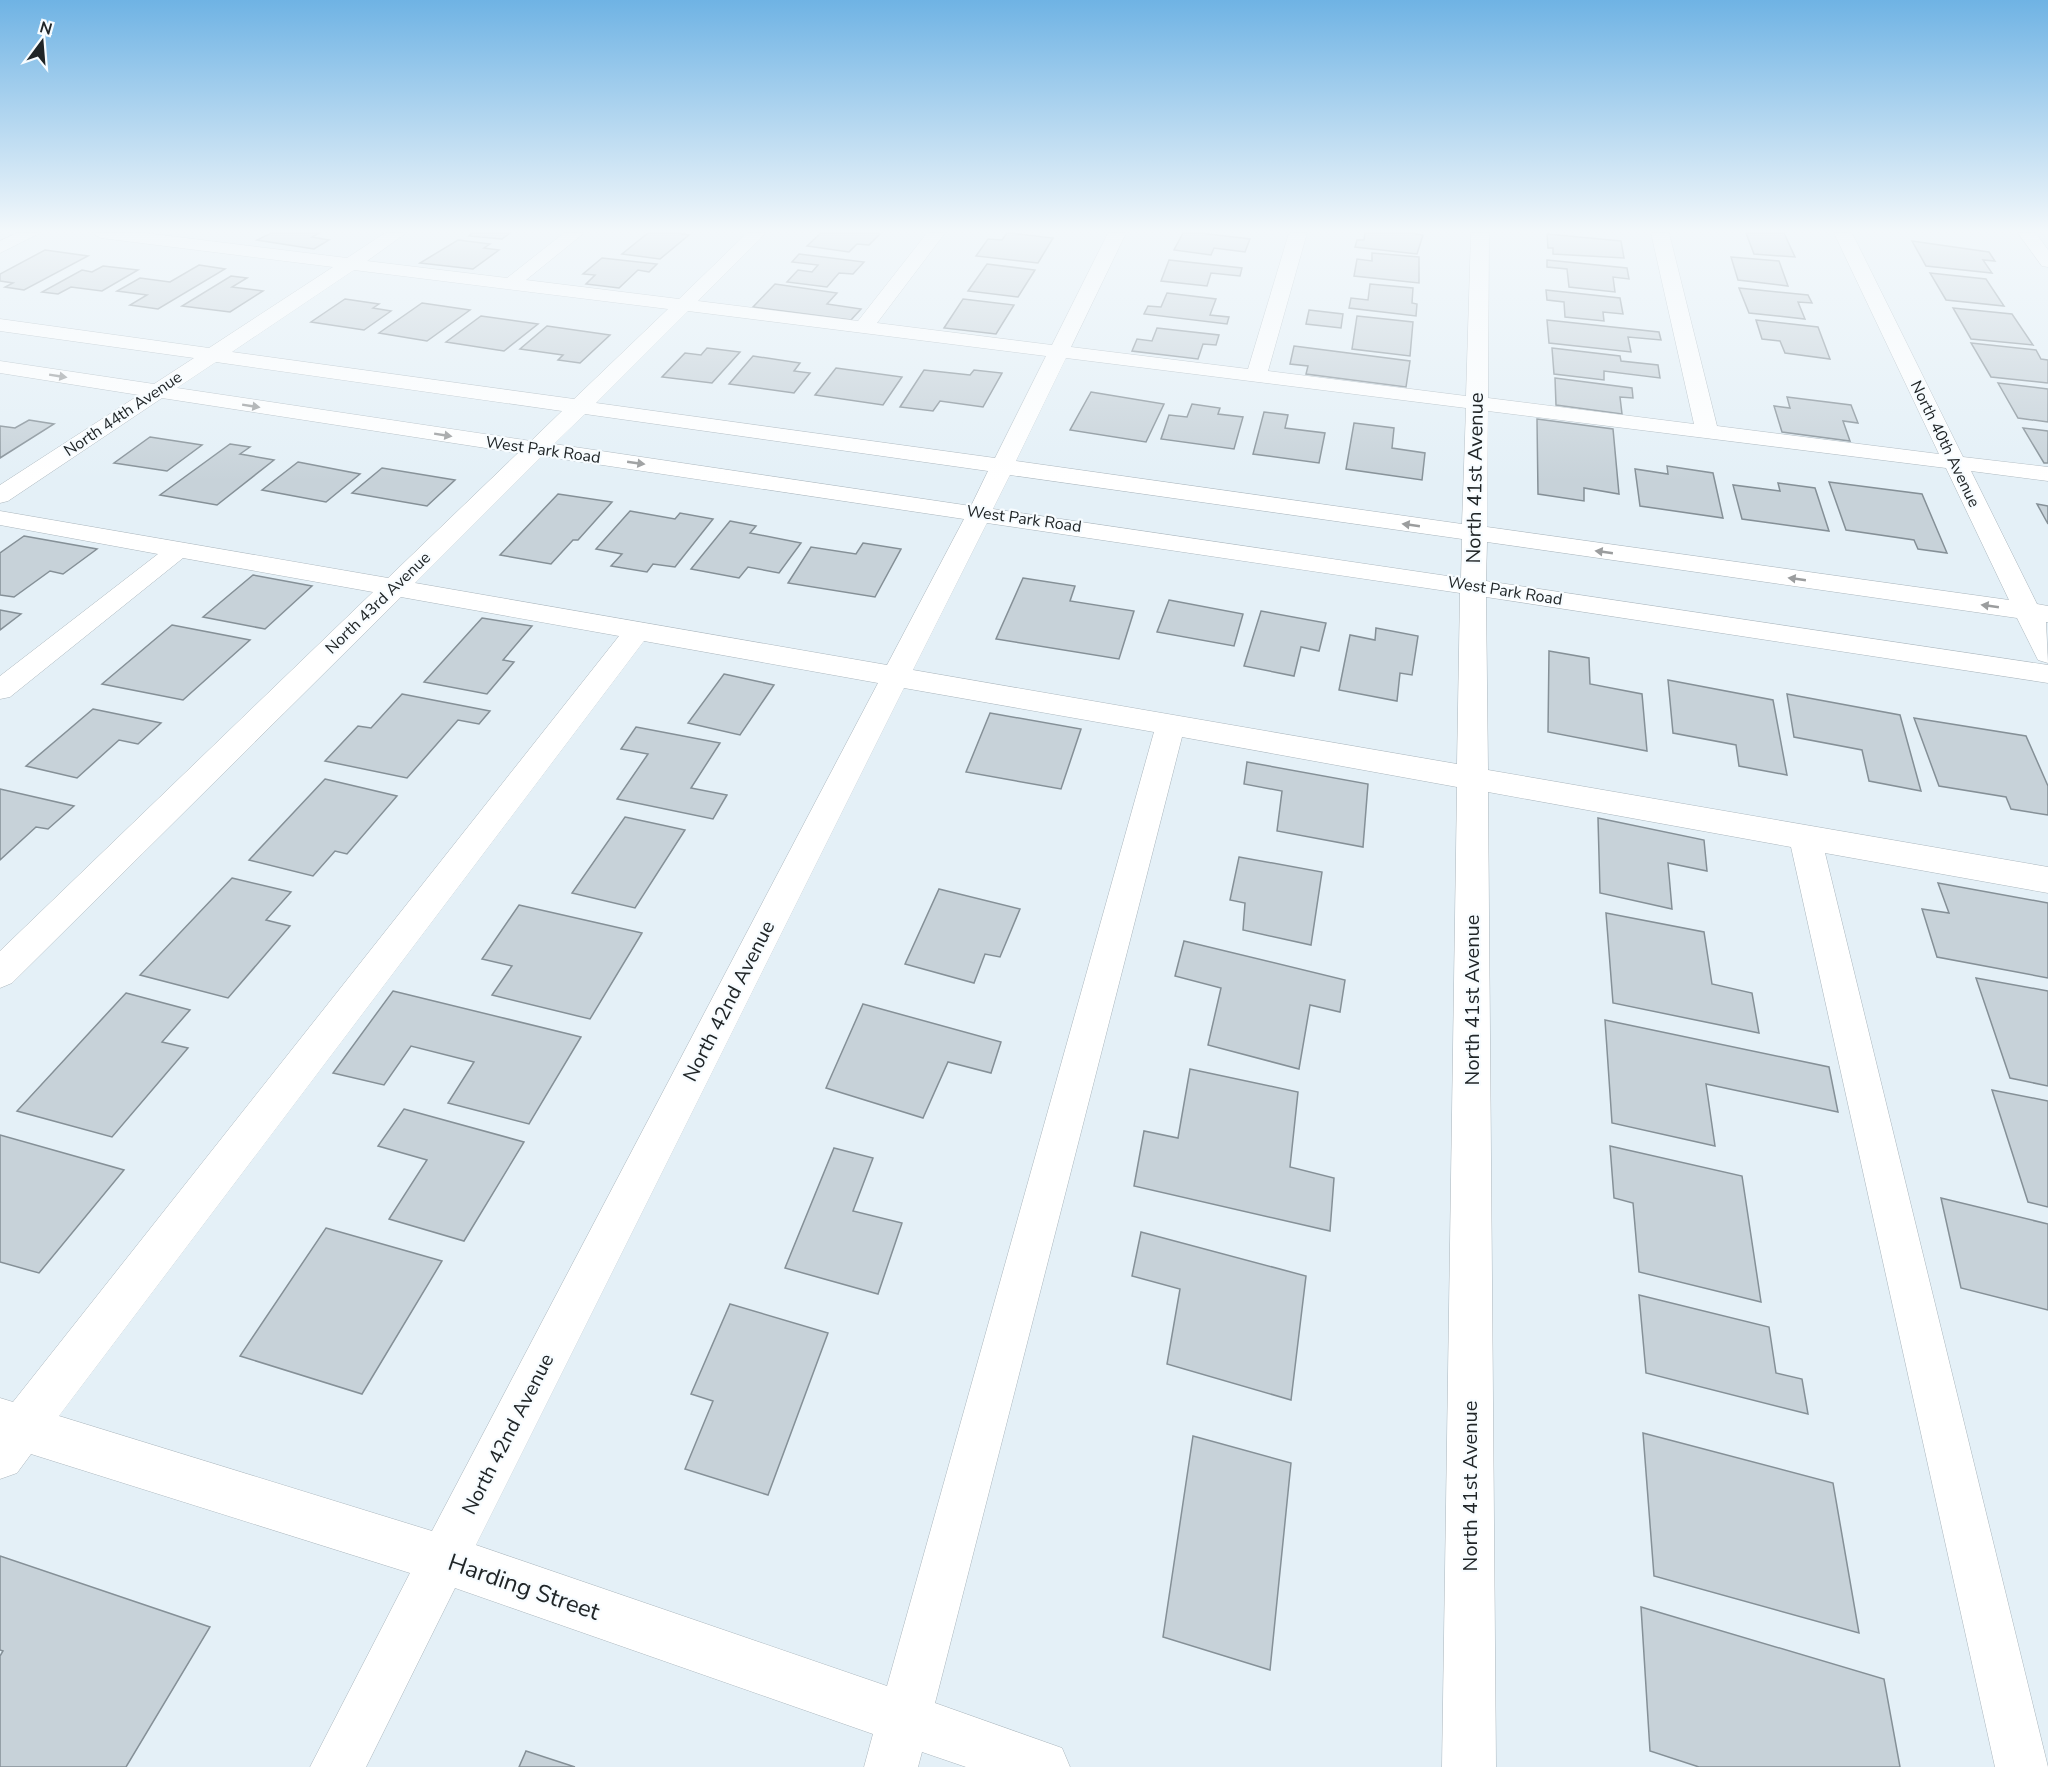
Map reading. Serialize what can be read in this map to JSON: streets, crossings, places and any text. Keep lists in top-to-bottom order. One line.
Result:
{"streets":{"street":["North 44th Avenue","North 40th Avenue","West Park Road","North 41st Avenue","North 43rd Avenue","North 42nd Avenue","Harding Street"]},"crossings":[["North 44th Avenue","West Park Road"],["West Park Road","North 41st Avenue"],["West Park Road","North 43rd Avenue"],["West Park Road","North 42nd Avenue"],["North 42nd Avenue","Harding Street"]],"north":"top"}
